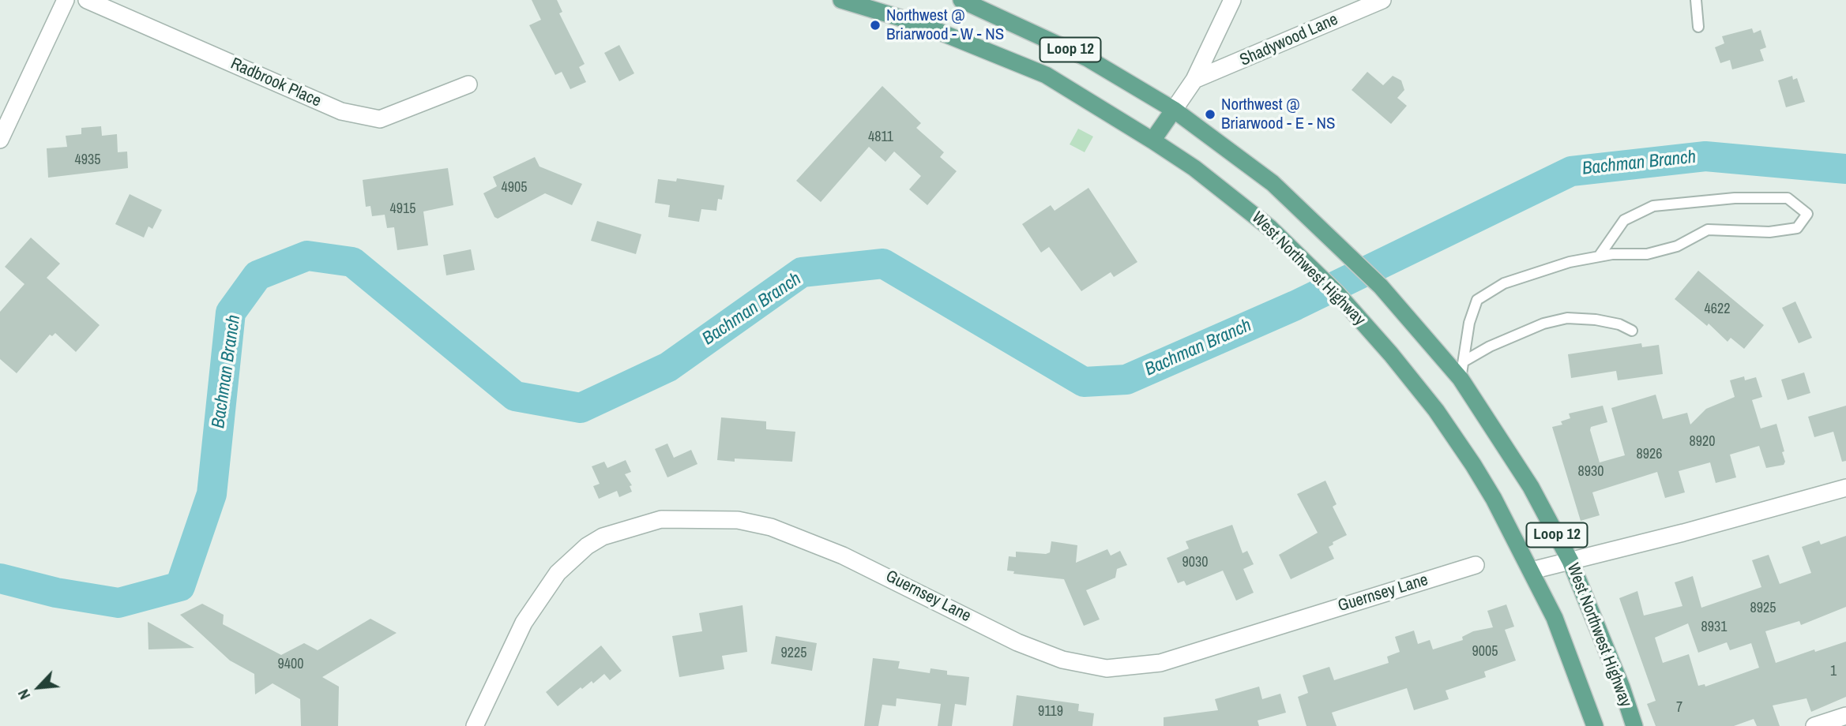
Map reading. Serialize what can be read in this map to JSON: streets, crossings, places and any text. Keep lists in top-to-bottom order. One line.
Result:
{"streets":{"main road":["Loop 12","West Northwest Highway"],"street":["Shadywood Lane","Radbrook Place","Guernsey Lane"]},"water":["Bachman Branch"],"places":["Northwest @ Briarwood - W - NS","Northwest @ Briarwood - E - NS"],"house_numbers":["4811","4935","4905","4915","4622","8920","8926","8930","9030","8925","8931","9005","9225","9400","1","7","9119"],"north":"bottom left"}
